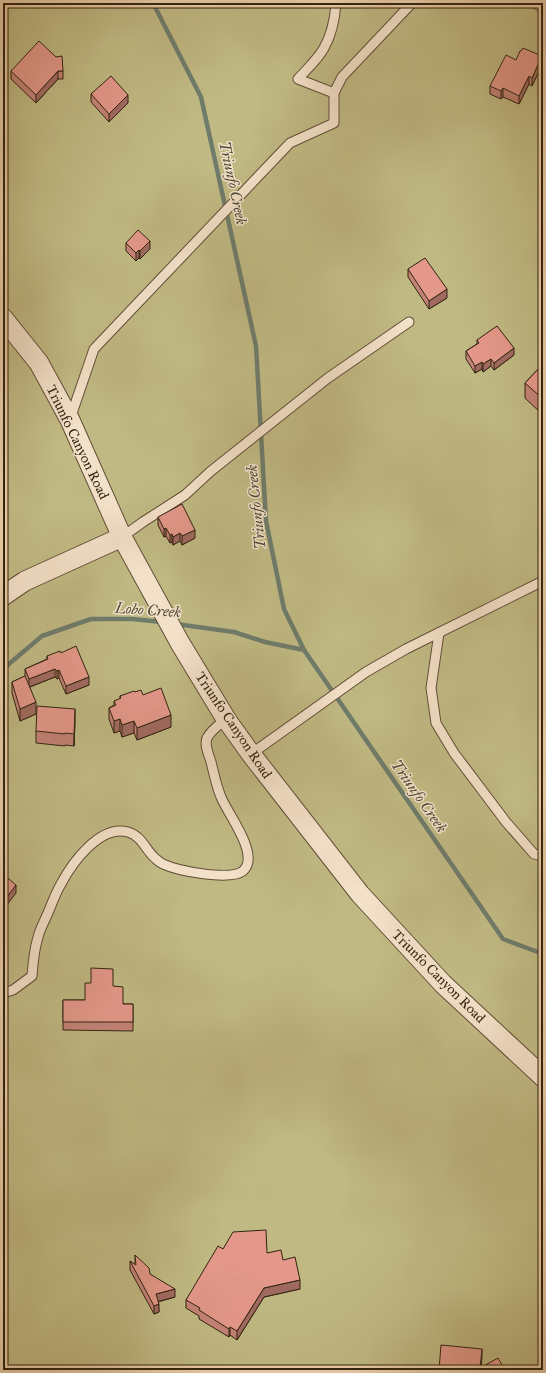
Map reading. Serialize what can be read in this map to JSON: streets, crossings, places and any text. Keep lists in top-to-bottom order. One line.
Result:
{"streets":{"street":["Triunfo Canyon Road"]},"water":["Triunfo Creek","Lobo Creek"]}
